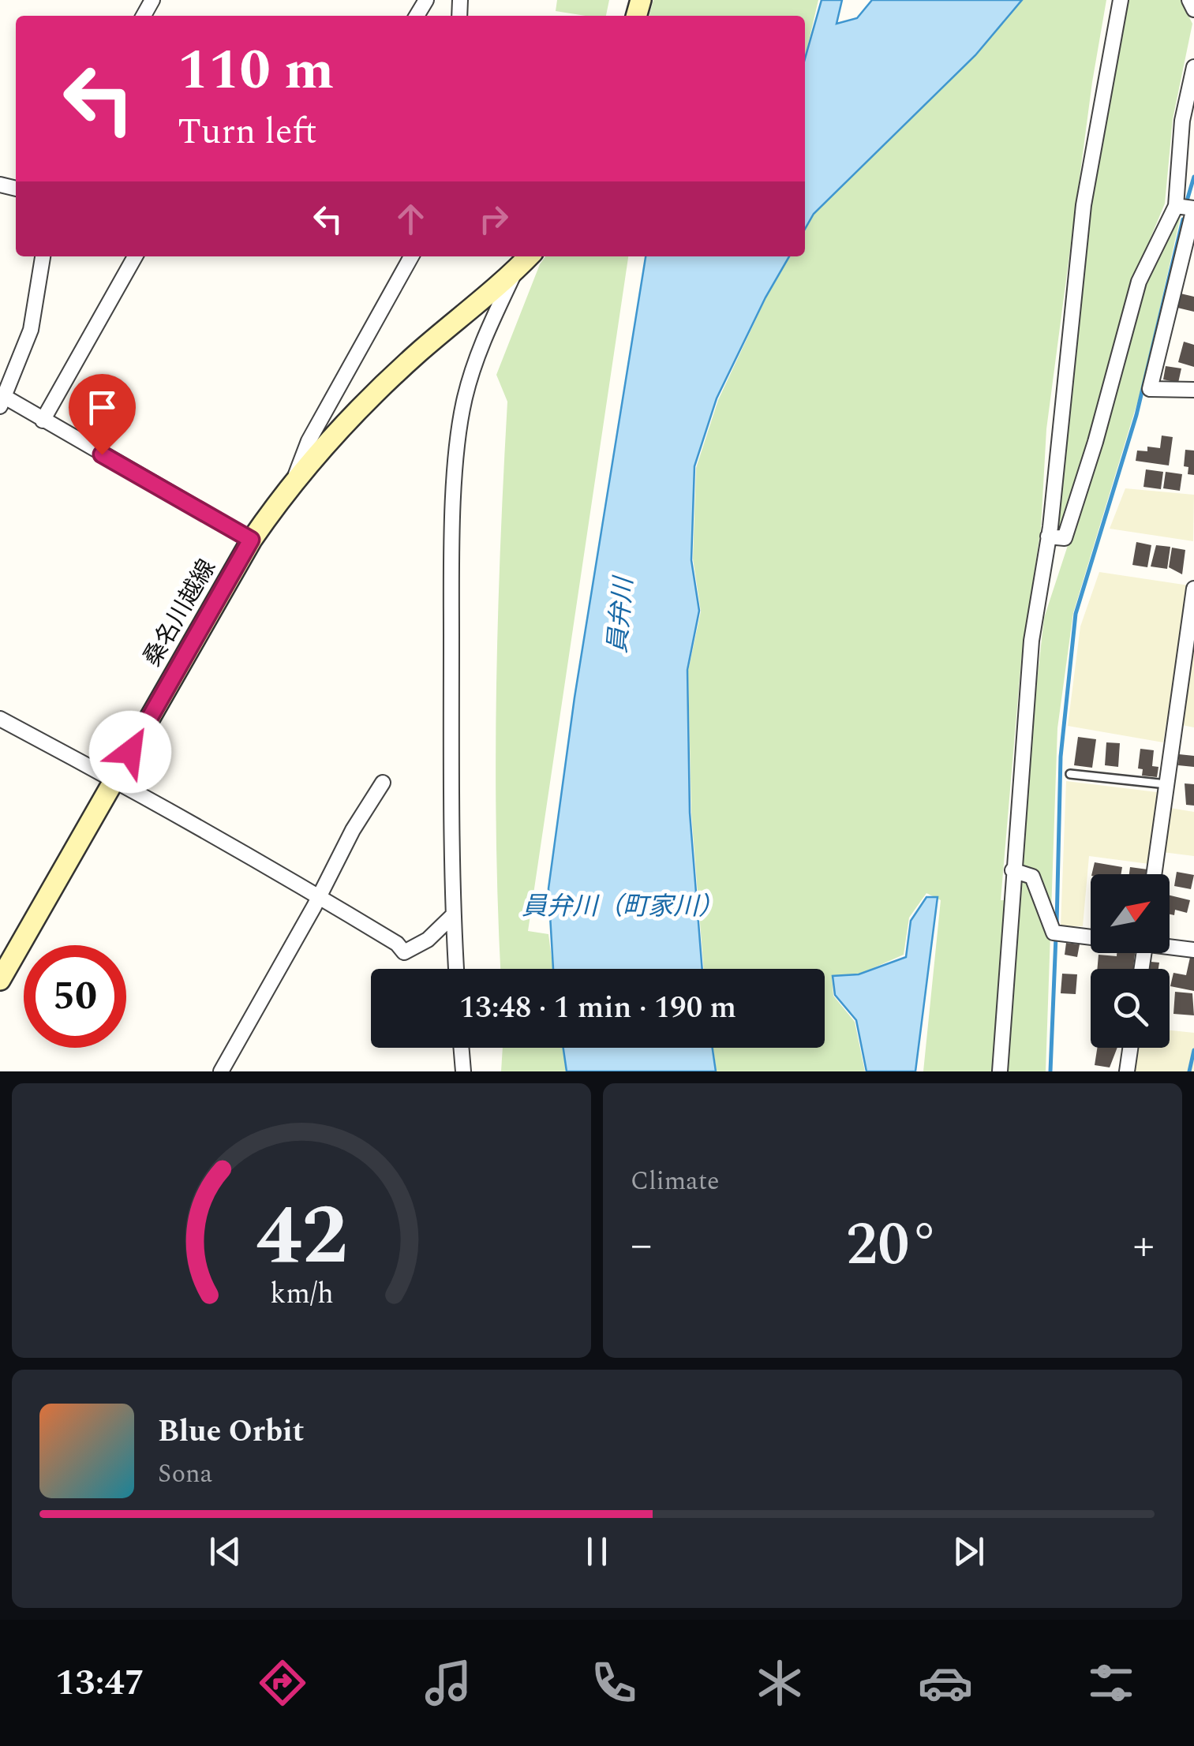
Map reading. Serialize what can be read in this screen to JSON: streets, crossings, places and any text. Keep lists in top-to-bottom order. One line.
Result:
{"streets":{"main road":["桑名川越線"]},"water":["員弁川","員弁川（町家川）"],"north":"top right","page":{"turn":["110 m","Turn left"],"limit":"50","trip":"13:48 · 1 min · 190 m","tile":"Climate","heat":["−","20°","+"],"song":["Blue Orbit","Sona"],"tabs":"13:47","gauge":["42","km/h"]}}
